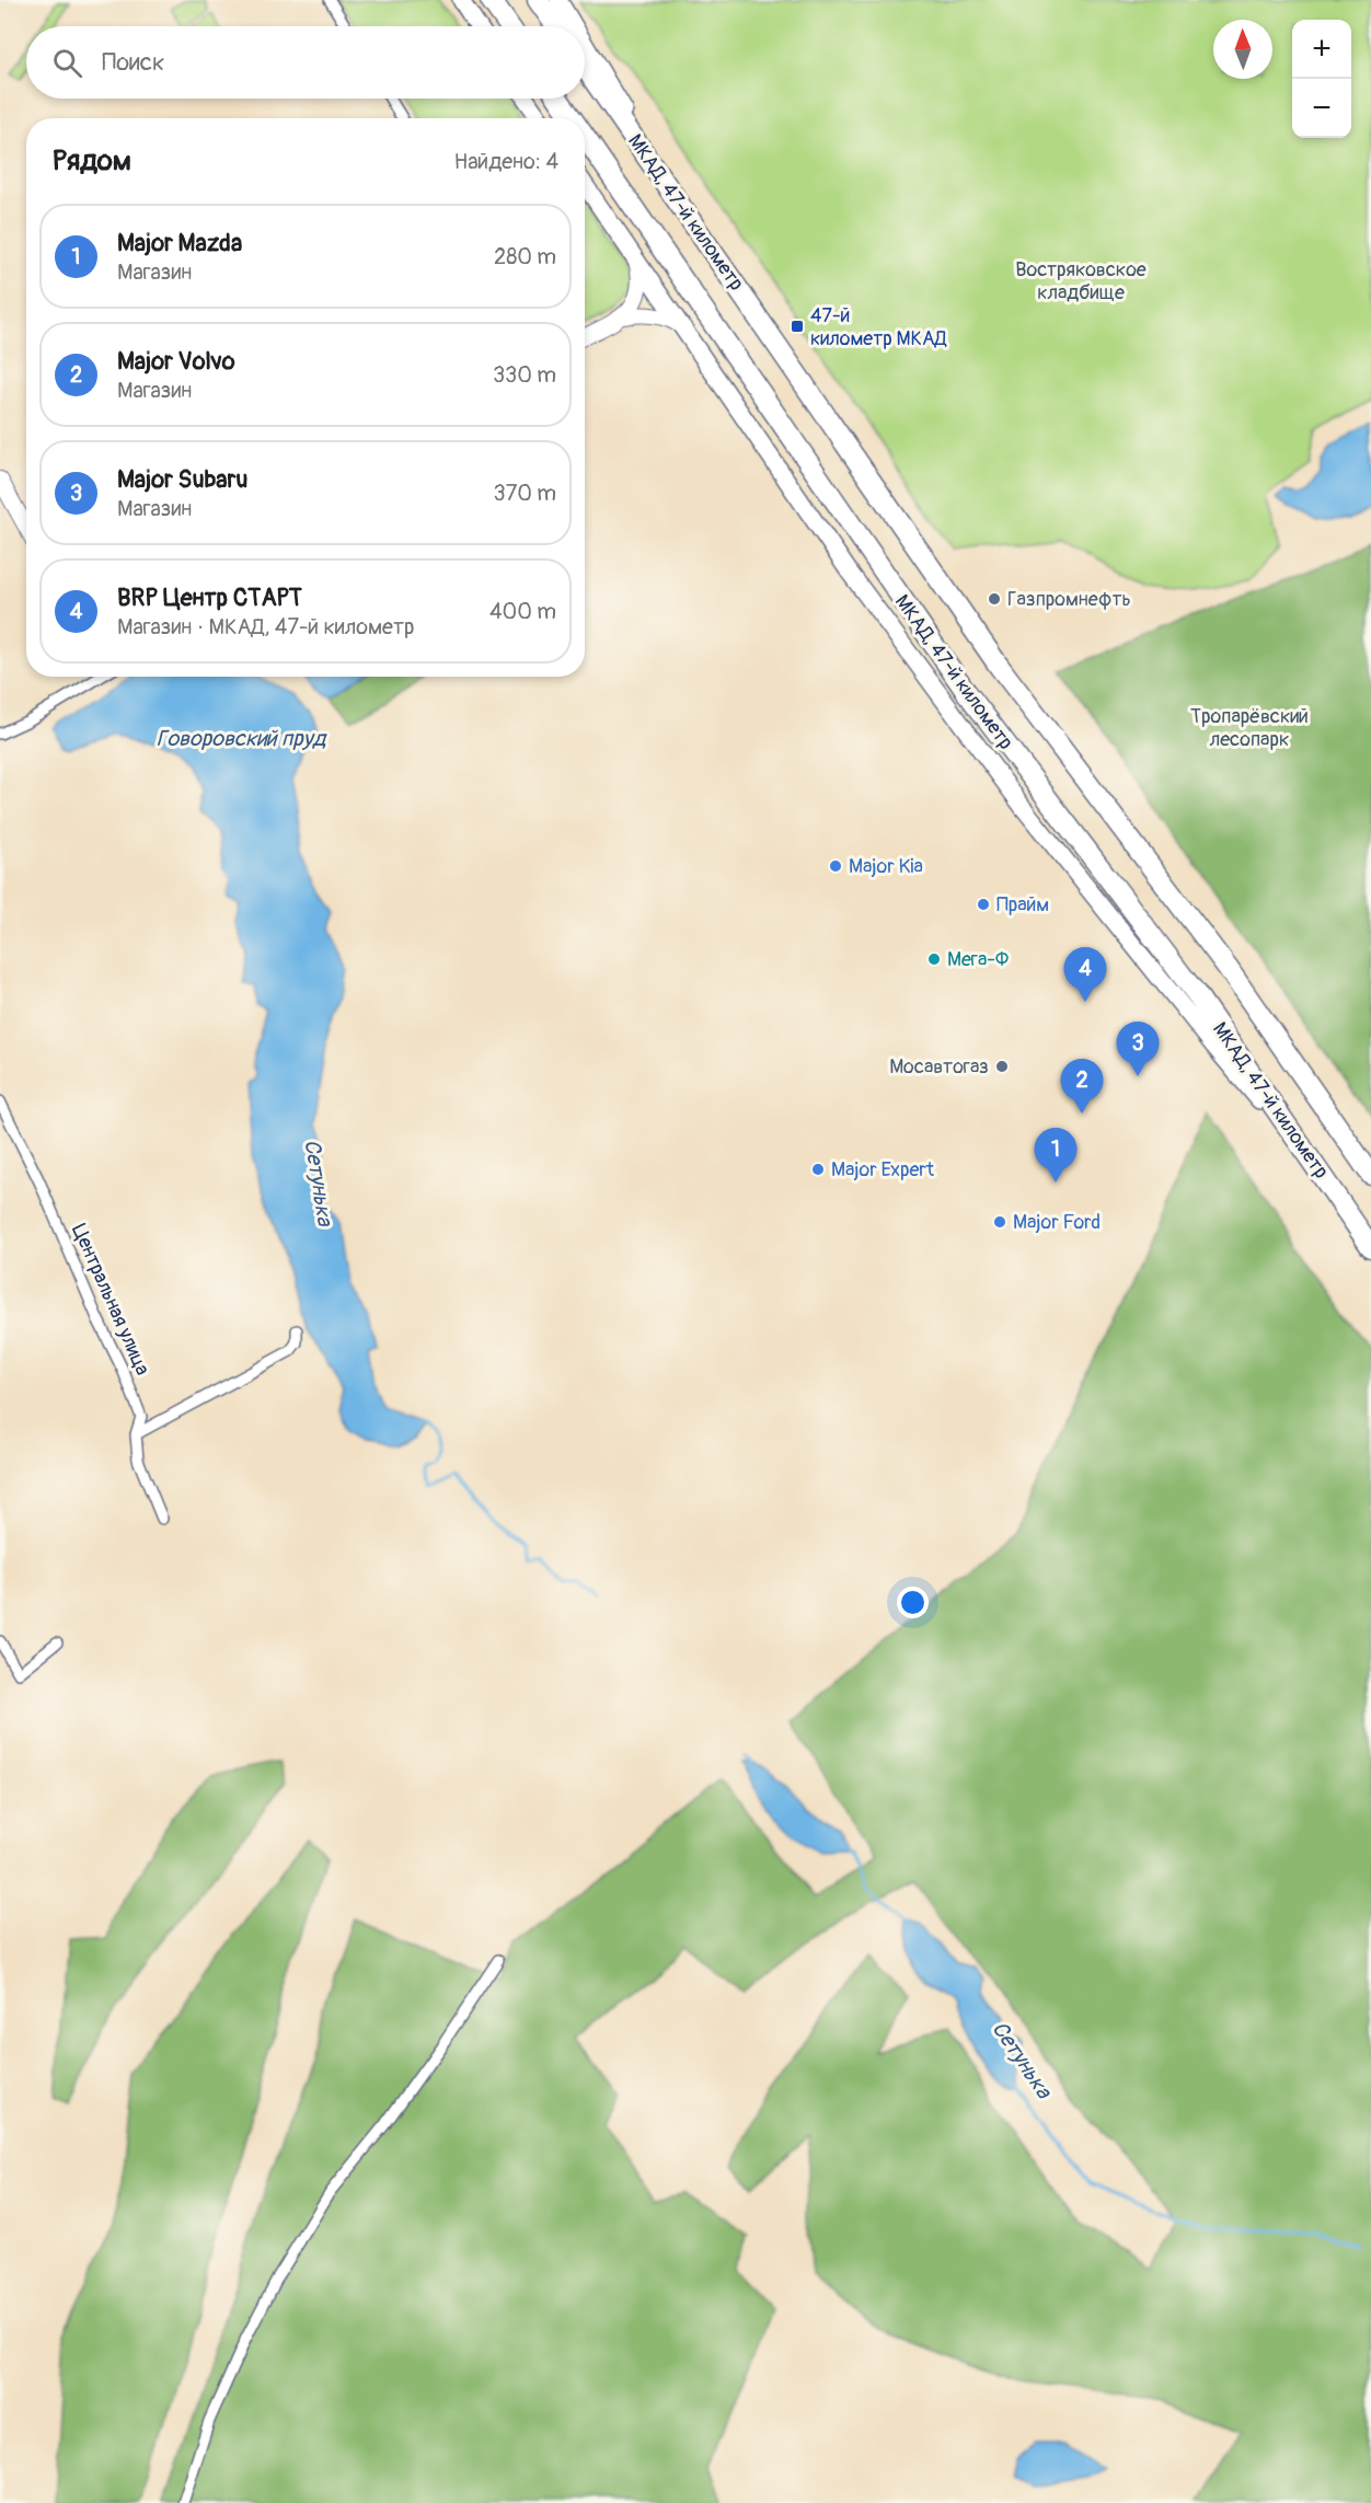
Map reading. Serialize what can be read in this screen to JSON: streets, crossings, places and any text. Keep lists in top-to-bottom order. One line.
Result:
{"streets":{"highway":["МКАД, 47-й километр"],"street":["Центральная улица"]},"water":["Говоровский пруд","Сетунька"],"parks":["Востряковское кладбище","Тропарёвский лесопарк"],"places":{"transit":["47-й километр МКАД"],"other":["Газпромнефть","Major Kia","Прайм","Мега-Ф","Мосавтогаз","Major Expert","Major Ford"]},"north":"top","page":{"map_buttons":["+","−"],"search":"Поиск","heading":["Рядом","Найдено: 4"],"list":[{"mark":"1","name":"Major Mazda","note":"Магазин","value":"280 m"},{"mark":"2","name":"Major Volvo","note":"Магазин","value":"330 m"},{"mark":"3","name":"Major Subaru","note":"Магазин","value":"370 m"},{"mark":"4","name":"BRP Центр СТАРТ","note":"Магазин · МКАД, 47-й километр","value":"400 m"}],"pins":["4","3","2","1"]}}
